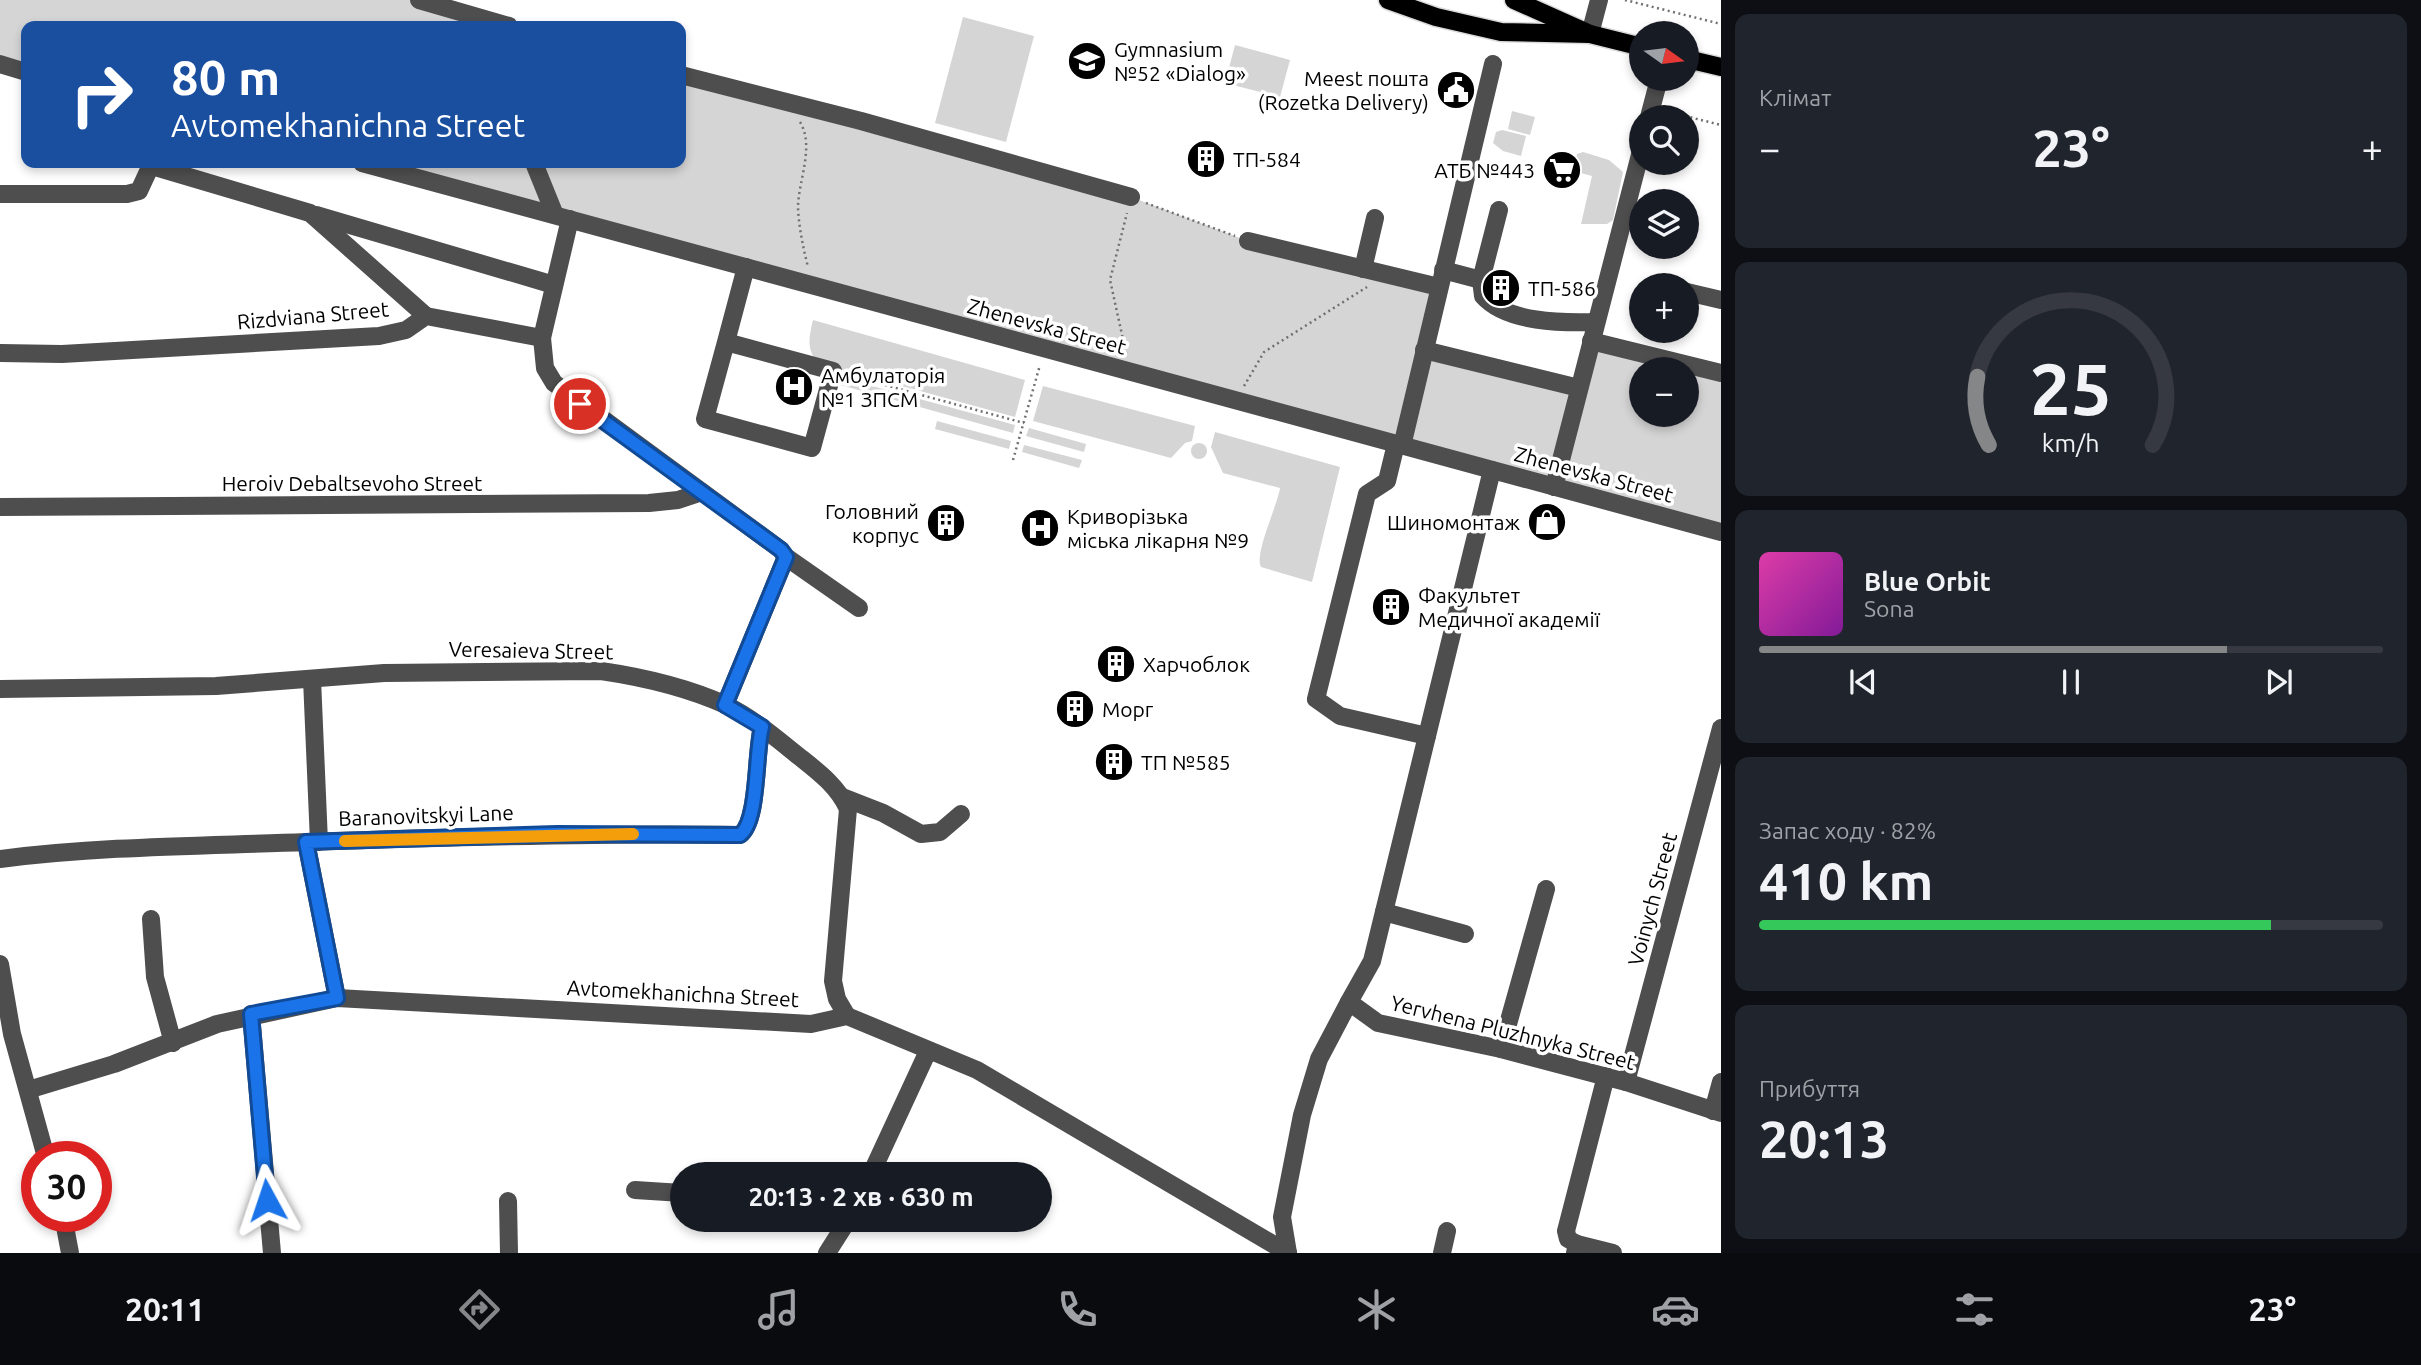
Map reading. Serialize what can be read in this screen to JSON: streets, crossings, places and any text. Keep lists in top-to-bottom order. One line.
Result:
{"streets":{"street":["Rizdviana Street","Zhenevska Street","Heroiv Debaltsevoho Street","Veresaieva Street","Baranovitskyi Lane","Voinych Street","Avtomekhanichna Street","Yervhena Pluzhnyka Street"]},"crossings":[["Veresaieva Street","Baranovitskyi Lane"],["Voinych Street","Yervhena Pluzhnyka Street"]],"places":{"school or university":["Gymnasium №52 «Dialog»"],"public building":["Meest пошта (Rozetka Delivery)"],"building":["ТП-584","ТП-586","Головний корпус","Факультет Медичної академії","Харчоблок","Морг","ТП №585"],"supermarket":["АТБ №443"],"hospital":["Амбулаторія №1 ЗПСМ","Криворізька міська лікарня №9"],"shop":["Шиномонтаж"]},"north":"right","page":{"tile":["Клімат",["Запас ходу · 82%","410 km"],["Прибуття","20:13"]],"map_buttons":["+","−"],"turn":["80 m","Avtomekhanichna Street"],"heat":["−","23°","+"],"song":["Blue Orbit","Sona"],"limit":"30","trip":"20:13 · 2 хв · 630 m","tabs":["20:11","23°"],"gauge":["25","km/h"]}}
